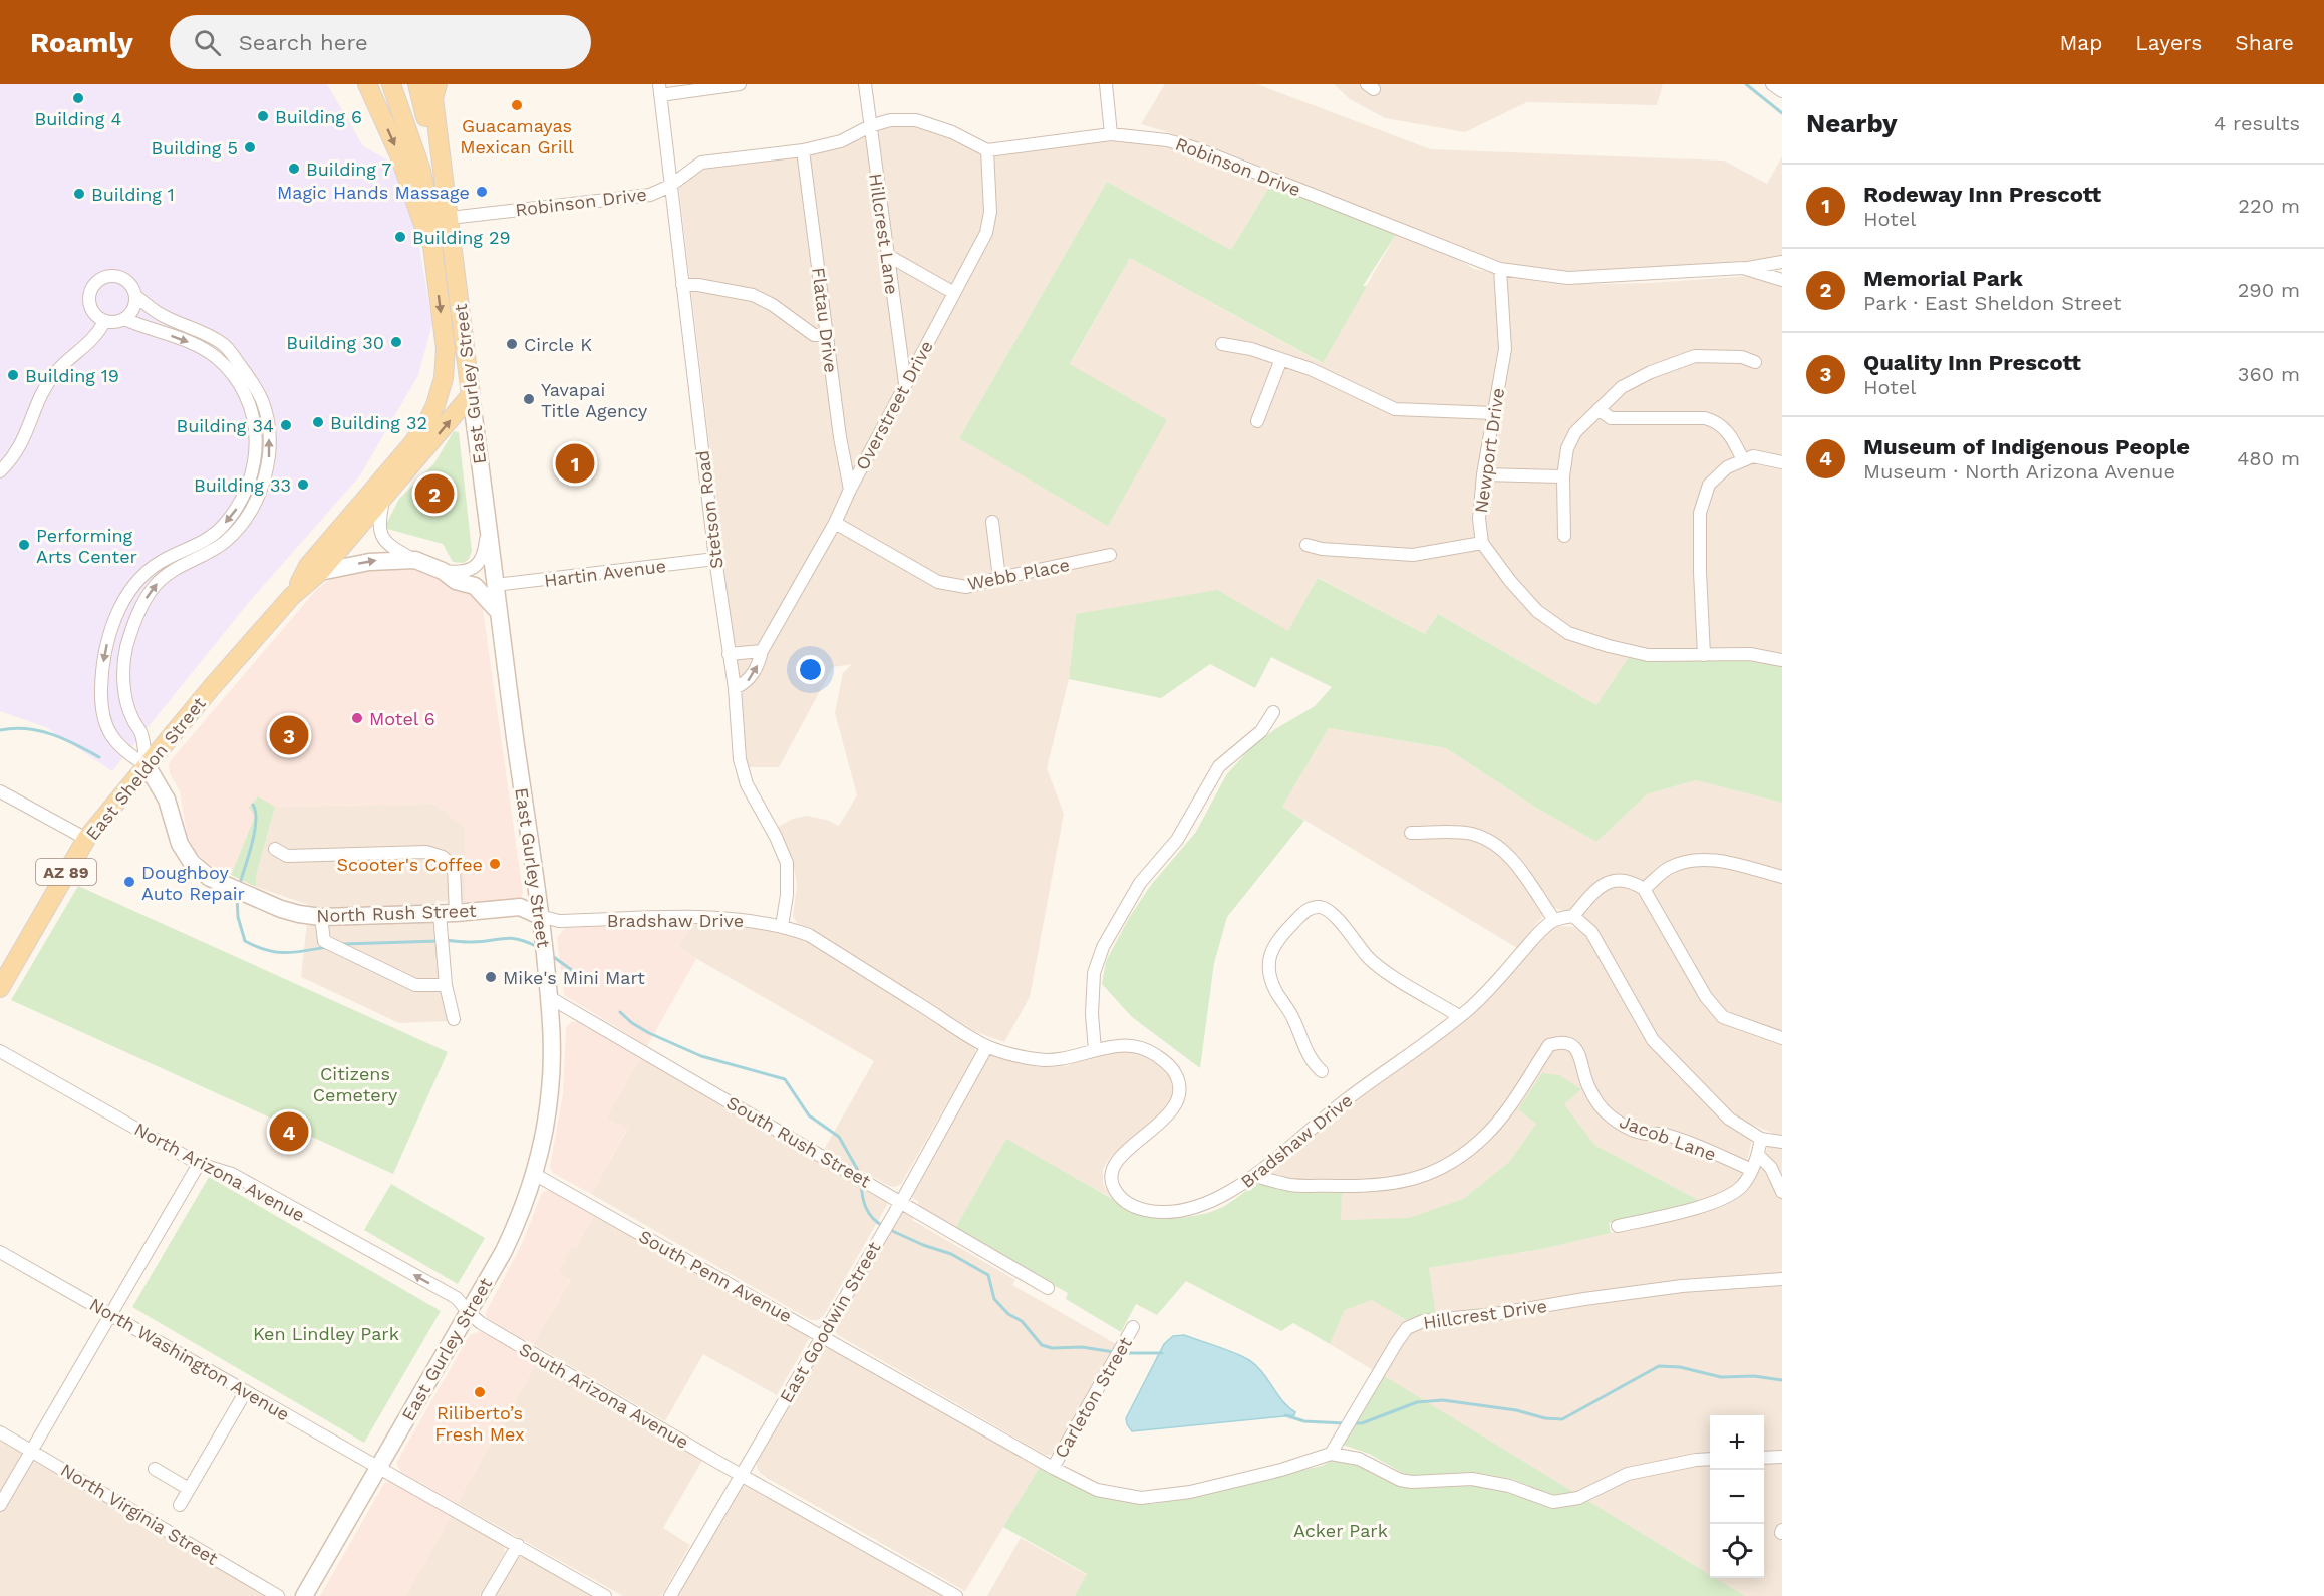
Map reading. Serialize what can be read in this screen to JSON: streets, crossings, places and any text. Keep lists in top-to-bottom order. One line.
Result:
{"streets":{"main road":["East Gurley Street","East Sheldon Street","AZ 89","North Rush Street"],"street":["Robinson Drive","Hillcrest Lane","Flatau Drive","Overstreet Drive","Newport Drive","Stetson Road","Hartin Avenue","Webb Place","Bradshaw Drive","Jacob Lane","South Rush Street","North Arizona Avenue","South Penn Avenue","Hillcrest Drive","East Goodwin Street","North Washington Avenue","South Arizona Avenue","Carleton Street","North Virginia Street"]},"crossings":[["Robinson Drive","Hillcrest Lane"],["Robinson Drive","Flatau Drive"],["Robinson Drive","East Gurley Street"],["Robinson Drive","Overstreet Drive"],["Robinson Drive","Newport Drive"],["Robinson Drive","Stetson Road"],["Hillcrest Lane","Overstreet Drive"],["Flatau Drive","Overstreet Drive"],["East Gurley Street","Hartin Avenue"],["East Gurley Street","East Sheldon Street"],["East Gurley Street","North Rush Street"],["East Gurley Street","Bradshaw Drive"],["East Gurley Street","South Rush Street"],["East Gurley Street","North Arizona Avenue"],["East Gurley Street","South Penn Avenue"],["East Gurley Street","North Washington Avenue"],["East Gurley Street","South Arizona Avenue"],["Overstreet Drive","Stetson Road"],["Overstreet Drive","Webb Place"],["Stetson Road","Hartin Avenue"],["Stetson Road","Bradshaw Drive"],["East Sheldon Street","AZ 89"],["East Sheldon Street","North Rush Street"],["North Rush Street","Bradshaw Drive"],["Bradshaw Drive","Jacob Lane"],["Bradshaw Drive","East Goodwin Street"],["South Rush Street","East Goodwin Street"],["North Arizona Avenue","South Arizona Avenue"],["South Penn Avenue","East Goodwin Street"],["South Penn Avenue","Carleton Street"],["East Goodwin Street","South Arizona Avenue"]],"one_way":["North Arizona Avenue"],"parks":["Citizens Cemetery","Ken Lindley Park","Acker Park"],"places":["Building 4","Guacamayas Mexican Grill","Building 6","Building 5","Building 7","Magic Hands Massage","Building 1","Building 29","Building 30","Circle K","Building 19","Yavapai Title Agency","Building 32","Building 34","Building 33","Performing Arts Center","Motel 6","Scooter's Coffee","Doughboy Auto Repair","Mike's Mini Mart","Riliberto’s Fresh Mex"],"page":{"header":"Roamly","search":"Search here","nav":["Map","Layers","Share"],"heading":["Nearby","4 results"],"list":[{"mark":"1","name":"Rodeway Inn Prescott","note":"Hotel","value":"220 m"},{"mark":"2","name":"Memorial Park","note":"Park · East Sheldon Street","value":"290 m"},{"mark":"3","name":"Quality Inn Prescott","note":"Hotel","value":"360 m"},{"mark":"4","name":"Museum of Indigenous People","note":"Museum · North Arizona Avenue","value":"480 m"}],"pins":["1","2","3","4"],"map_buttons":["+","−"]}}
